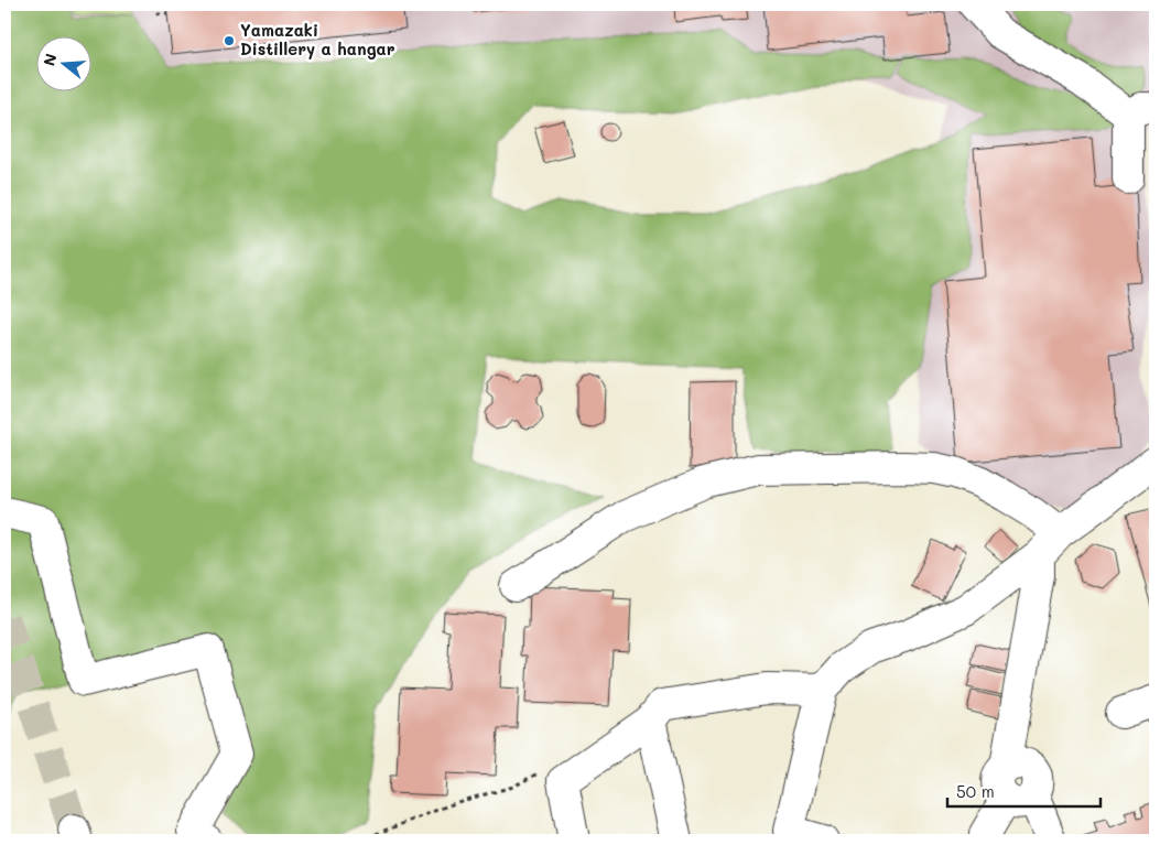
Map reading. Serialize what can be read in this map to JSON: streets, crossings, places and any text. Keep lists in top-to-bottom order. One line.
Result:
{"places":["Yamazaki Distillery a hangar"],"scale_bar":"50 m","north":"left"}
